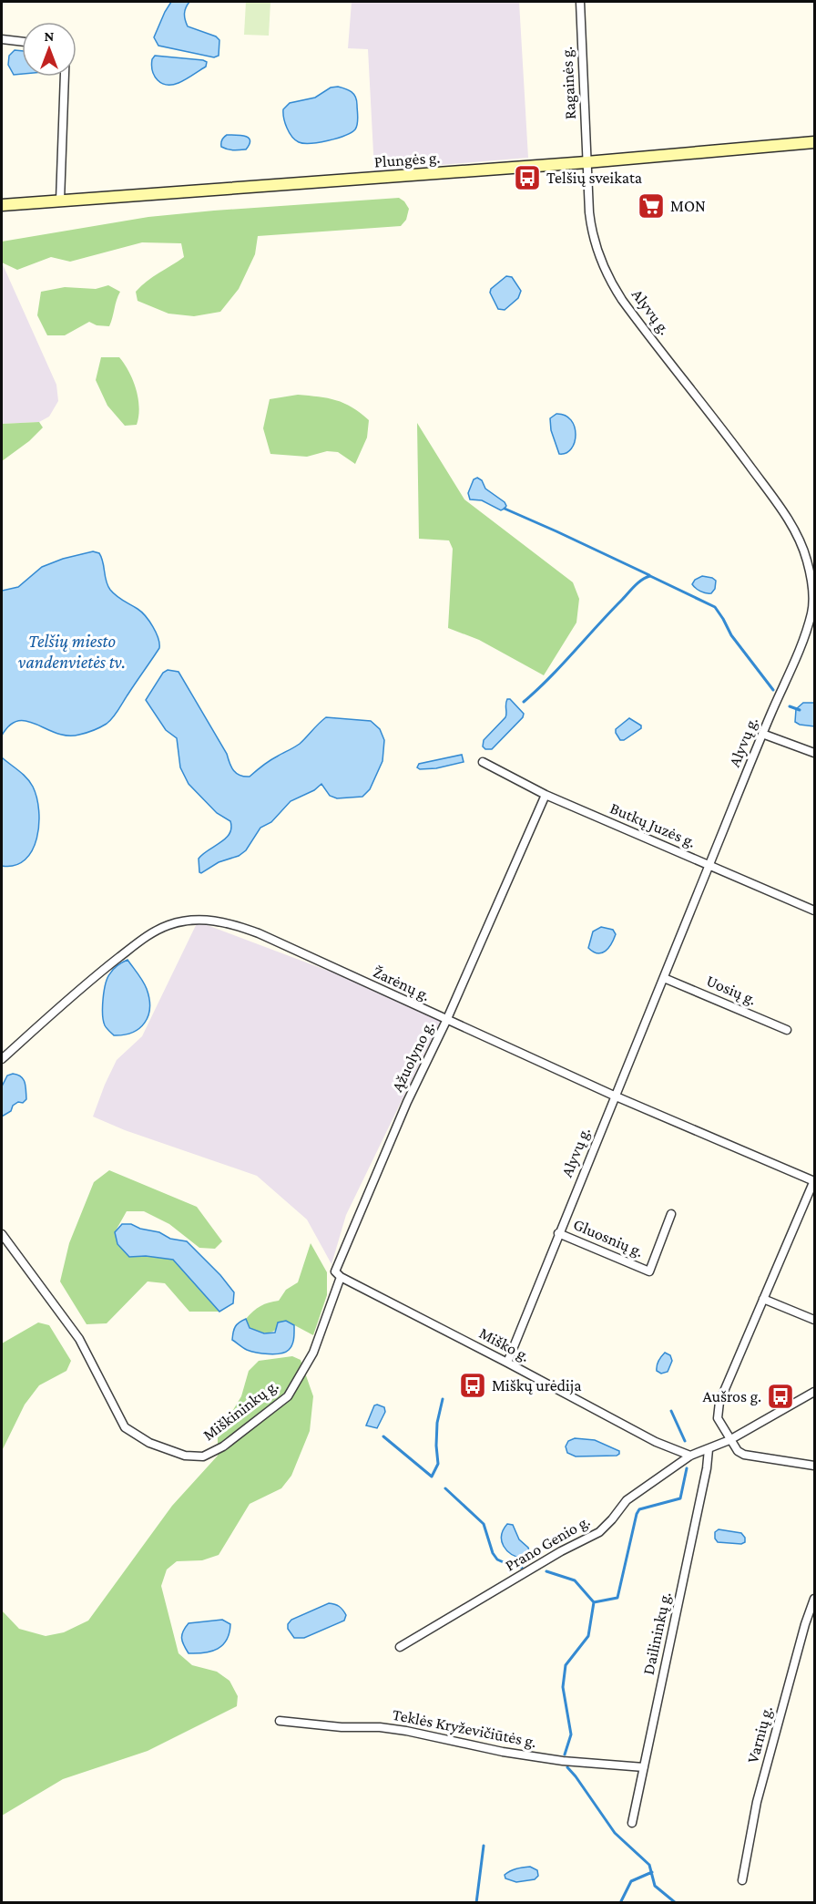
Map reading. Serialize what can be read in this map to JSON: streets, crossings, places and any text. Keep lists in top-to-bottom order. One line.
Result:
{"streets":{"main road":["Plungės g."],"street":["Ragainės g.","Alyvų g.","Butkų Juzės g.","Žarėnų g.","Uosių g.","Ąžuolyno g.","Gluosnių g.","Miško g.","Miškininkų g.","Prano Genio g.","Dailininkų g.","Teklės Kryževičiūtės g.","Varnių g."]},"crossings":[["Ragainės g.","Plungės g."],["Ragainės g.","Alyvų g."],["Plungės g.","Alyvų g."],["Alyvų g.","Butkų Juzės g."],["Alyvų g.","Žarėnų g."],["Alyvų g.","Uosių g."],["Alyvų g.","Gluosnių g."],["Alyvų g.","Miško g."],["Butkų Juzės g.","Ąžuolyno g."],["Žarėnų g.","Ąžuolyno g."],["Ąžuolyno g.","Miško g."],["Ąžuolyno g.","Miškininkų g."],["Miško g.","Miškininkų g."],["Miško g.","Prano Genio g."],["Prano Genio g.","Dailininkų g."],["Dailininkų g.","Teklės Kryževičiūtės g."]],"water":["Telšių miesto vandenvietės tv."],"places":{"bus stop":["Telšių sveikata","Miškų urėdija","Aušros g."],"supermarket":["MON"]},"north":"top"}
